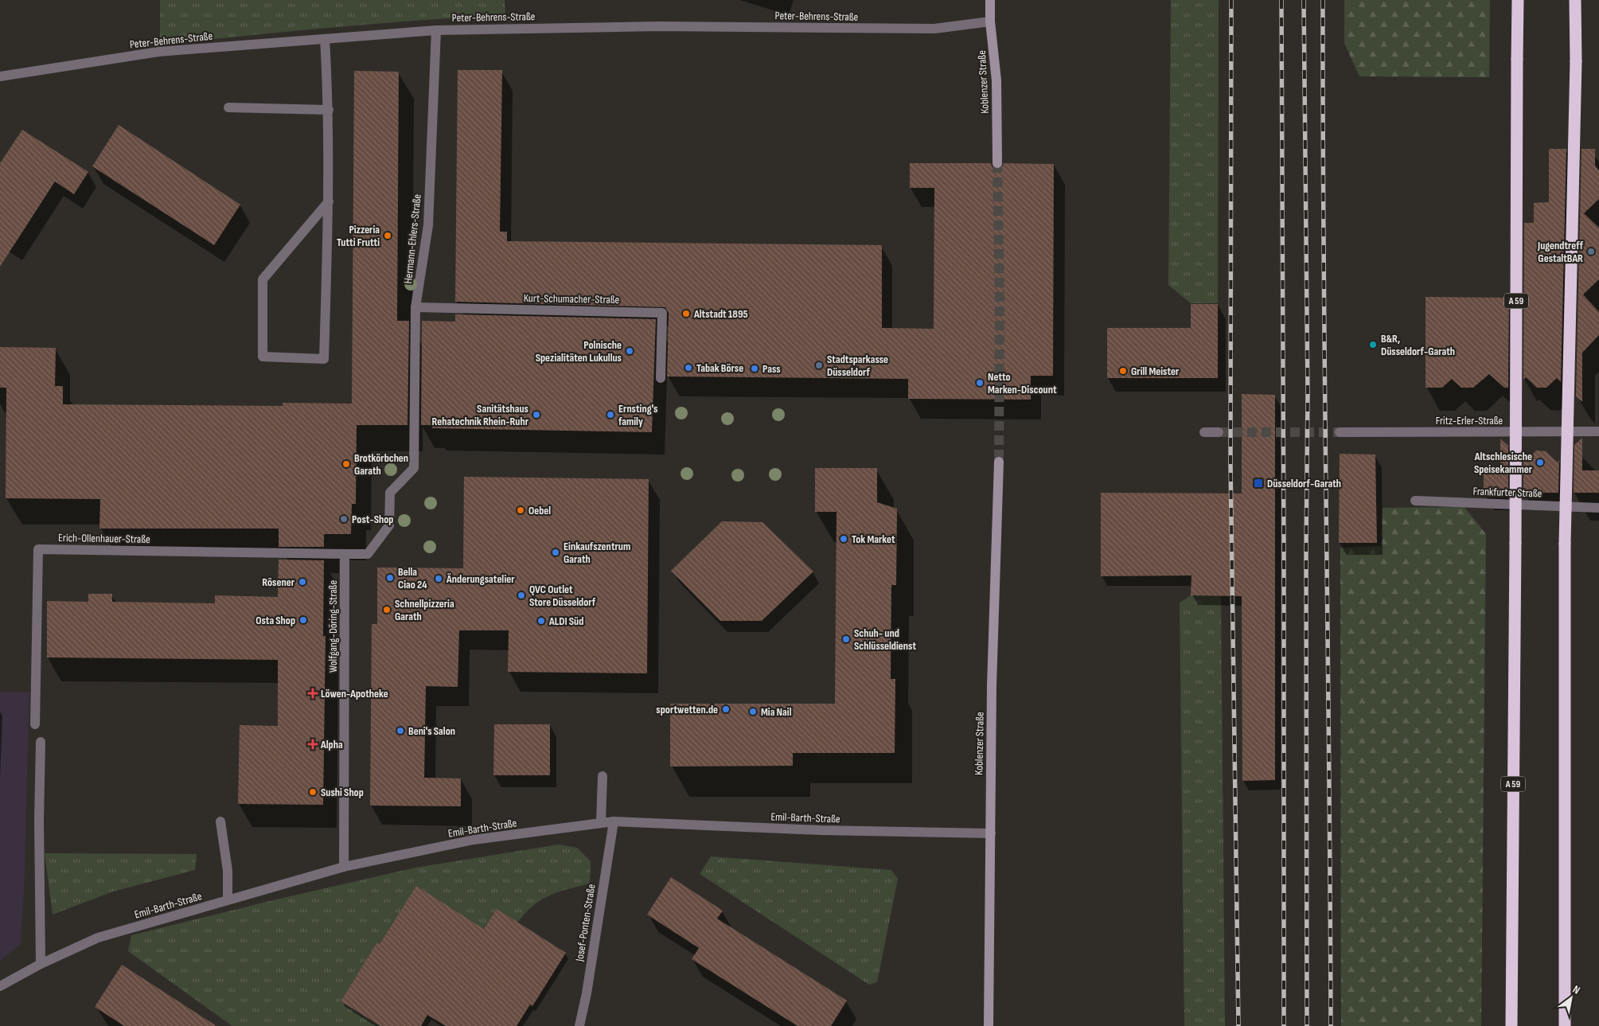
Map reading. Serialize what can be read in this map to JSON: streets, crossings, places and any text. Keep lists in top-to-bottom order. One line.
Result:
{"streets":{"highway":["A 59"],"main road":["Koblenzer Straße"],"street":["Peter-Behrens-Straße","Hermann-Ehlers-Straße","Kurt-Schumacher-Straße","Fritz-Erler-Straße","Frankfurter Straße","Erich-Ollenhauer-Straße","Wolfgang-Döring-Straße","Emil-Barth-Straße","Josef-Ponten-Straße"]},"crossings":[["Peter-Behrens-Straße","Koblenzer Straße"],["Peter-Behrens-Straße","Hermann-Ehlers-Straße"],["Koblenzer Straße","Emil-Barth-Straße"],["Hermann-Ehlers-Straße","Kurt-Schumacher-Straße"],["Hermann-Ehlers-Straße","Erich-Ollenhauer-Straße"],["Hermann-Ehlers-Straße","Wolfgang-Döring-Straße"],["Erich-Ollenhauer-Straße","Wolfgang-Döring-Straße"],["Wolfgang-Döring-Straße","Emil-Barth-Straße"],["Emil-Barth-Straße","Josef-Ponten-Straße"]],"places":{"other":["Pizzeria Tutti Frutti","Jugendtreff GestaltBAR","Altstadt 1895","B&R, Düsseldorf-Garath","Polnische Spezialitäten Lukullus","Stadtsparkasse Düsseldorf","Tabak Börse","Pass","Grill Meister","Netto Marken-Discount","Sanitätshaus Rehatechnik Rhein-Ruhr","Ernsting's family","Altschlesische Speisekammer","Brotkörbchen Garath","Oebel","Post-Shop","Tok Market","Einkaufszentrum Garath","Bella Ciao 24","Änderungsatelier","Rösener","QVC Outlet Store Düsseldorf","Schnellpizzeria Garath","Osta Shop","ALDI Süd","Schuh- und Schlüsseldienst","sportwetten.de","Mia Nail","Beni's Salon","Sushi Shop"],"transit":["Düsseldorf-Garath"],"health":["Löwen-Apotheke","Alpha"]},"north":"top right"}
